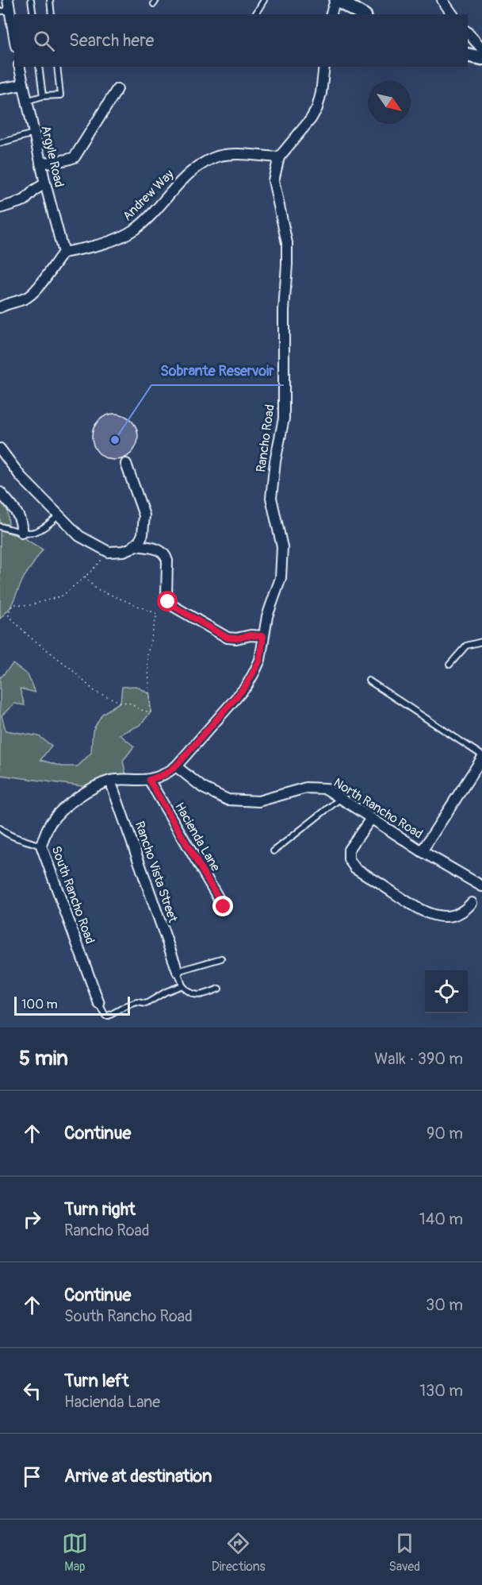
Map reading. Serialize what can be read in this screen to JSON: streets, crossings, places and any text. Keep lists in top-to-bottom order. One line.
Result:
{"streets":{"street":["Argyle Road","Andrew Way","Rancho Road","North Rancho Road","Hacienda Lane","Rancho Vista Street","South Rancho Road"]},"crossings":[["Argyle Road","Andrew Way"],["Andrew Way","Rancho Road"],["Rancho Road","North Rancho Road"],["Rancho Road","South Rancho Road"],["North Rancho Road","South Rancho Road"],["Hacienda Lane","South Rancho Road"],["Rancho Vista Street","South Rancho Road"]],"places":["Sobrante Reservoir"],"scale_bar":"100 m","north":"bottom right","page":{"search":"Search here","scale":"100 m","heading":["5 min","Walk · 390 m"],"list":[["Continue","90 m"],["Turn right","Rancho Road","140 m"],["Continue","South Rancho Road","30 m"],["Turn left","Hacienda Lane","130 m"],"Arrive at destination"],"nav":["Map","Directions","Saved"]}}
